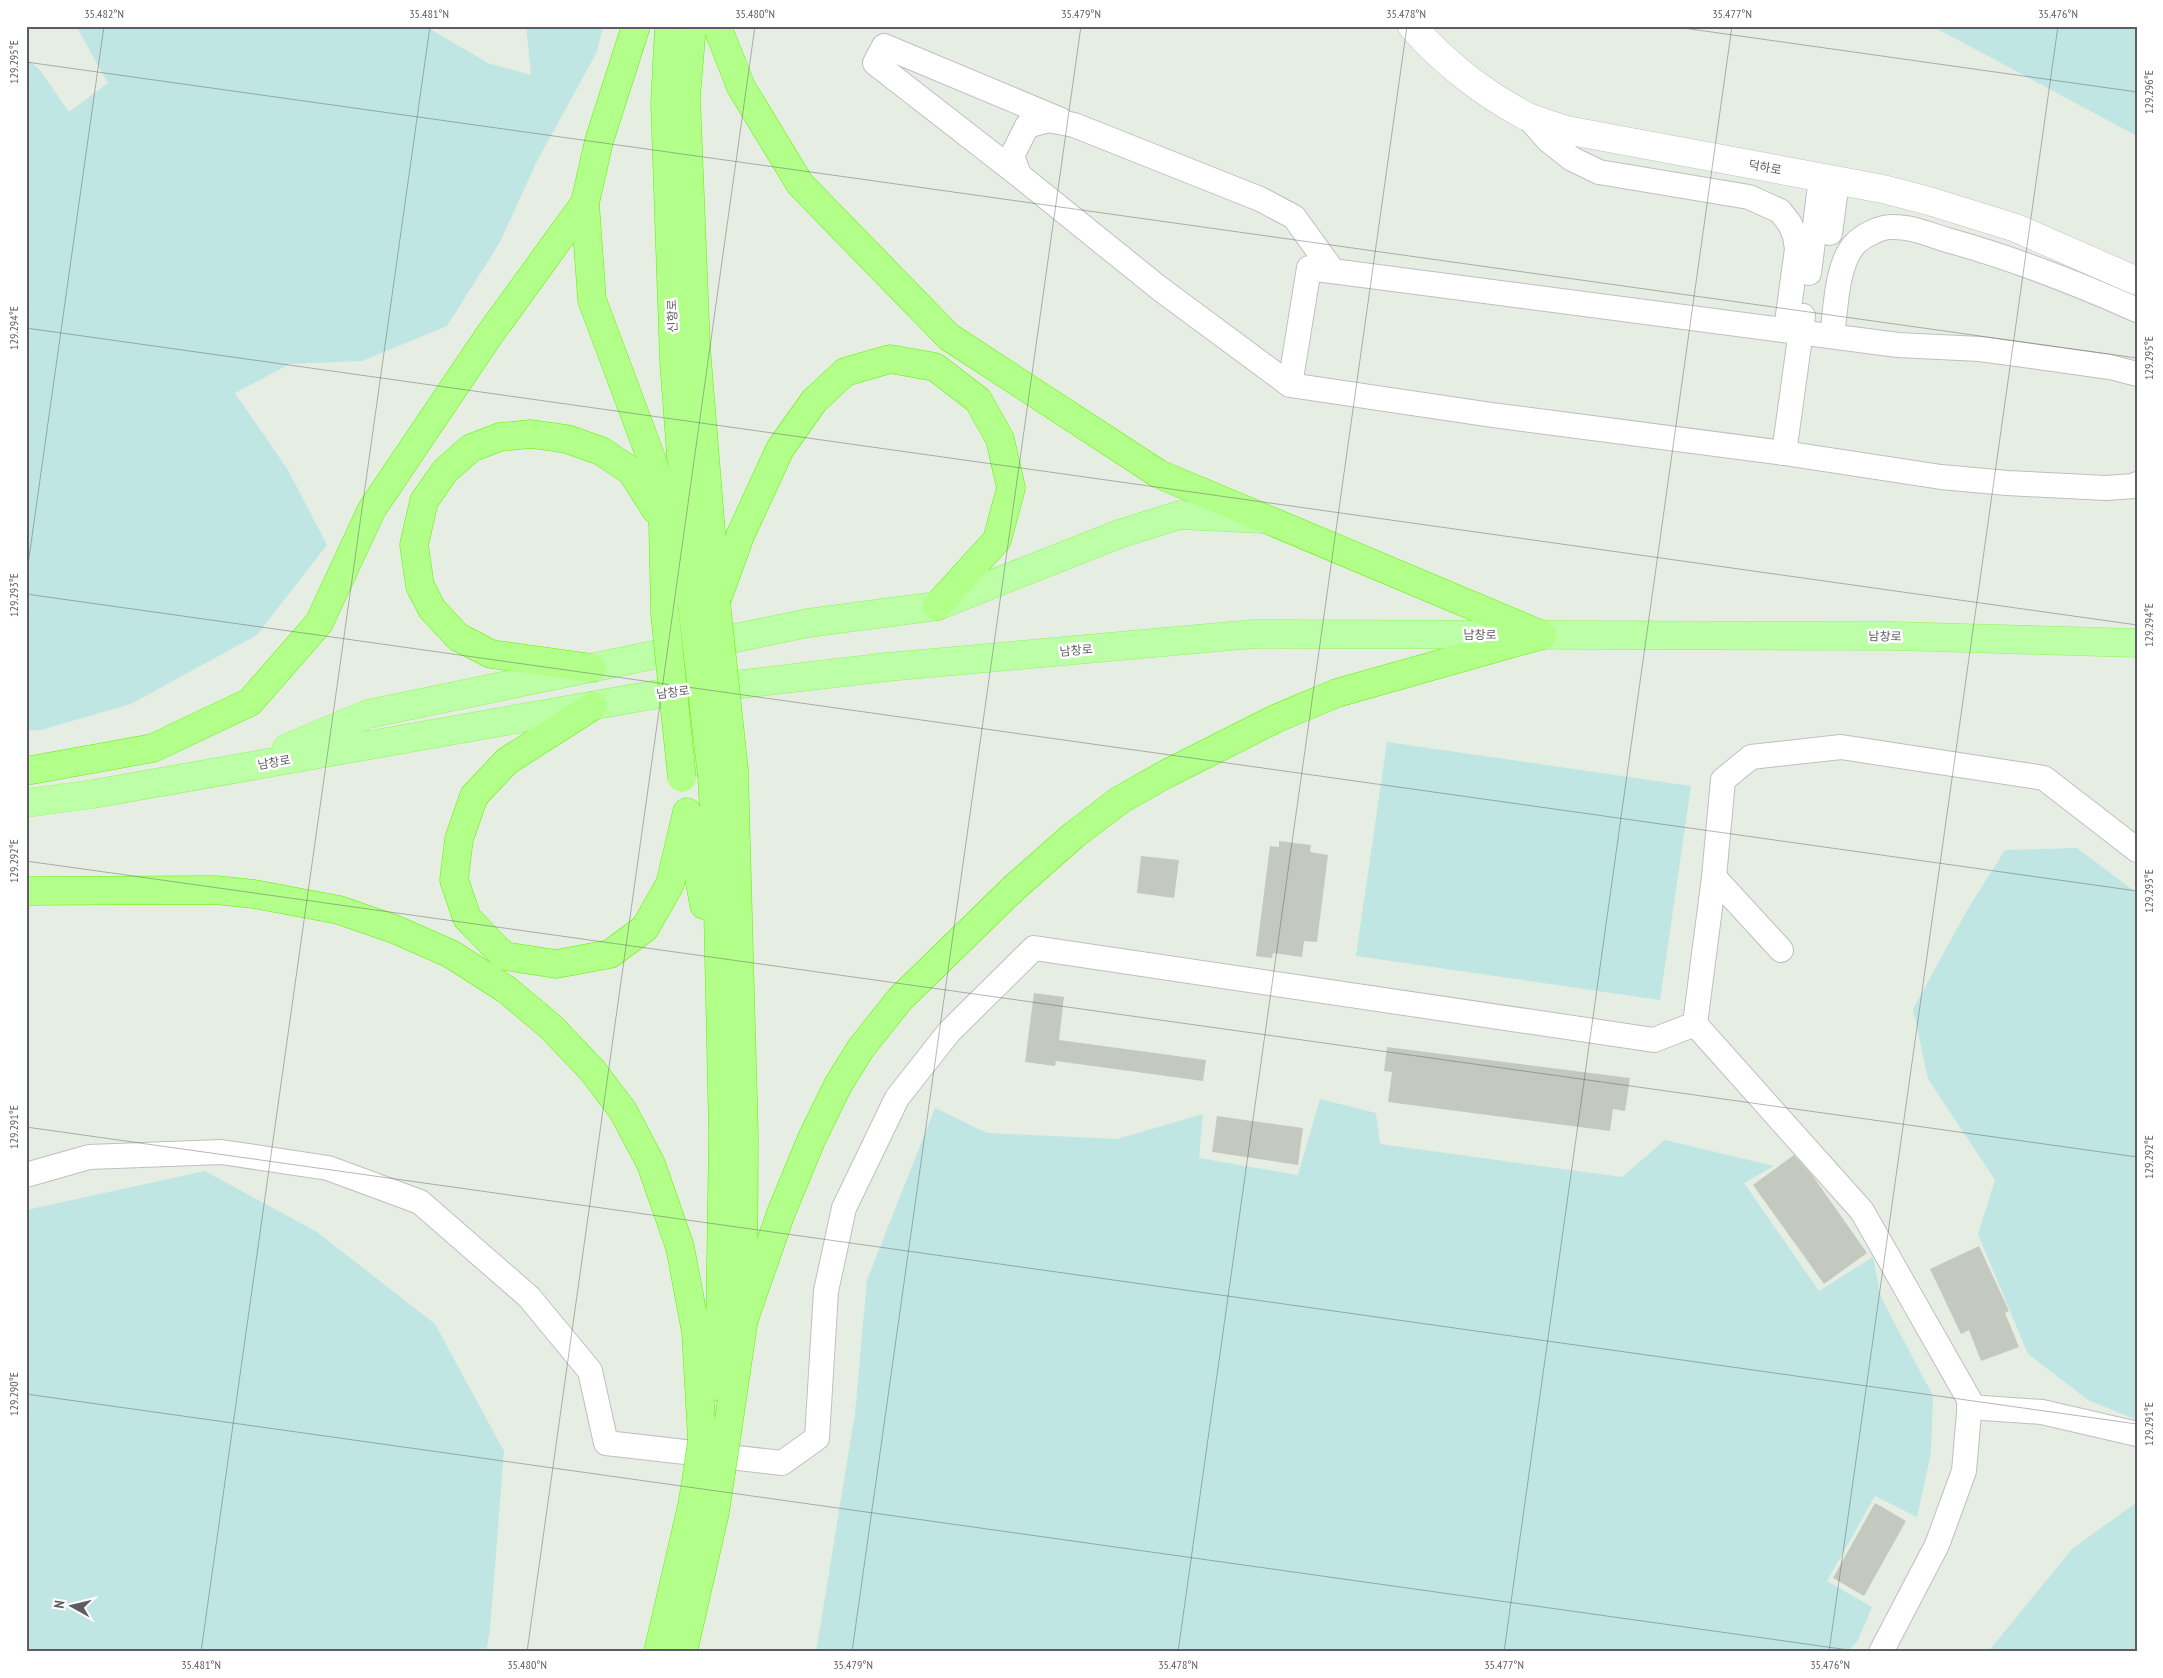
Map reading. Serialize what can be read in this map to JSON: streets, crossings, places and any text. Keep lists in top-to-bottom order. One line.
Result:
{"streets":{"highway":["신항로"],"main road":["덕하로","남창로"]},"north":"left","coordinates":["35.482°N","35.481°N","35.480°N","35.479°N","35.478°N","35.477°N","35.476°N","129.295°E","129.296°E","129.294°E","129.293°E","129.292°E","129.291°E","129.290°E"]}
